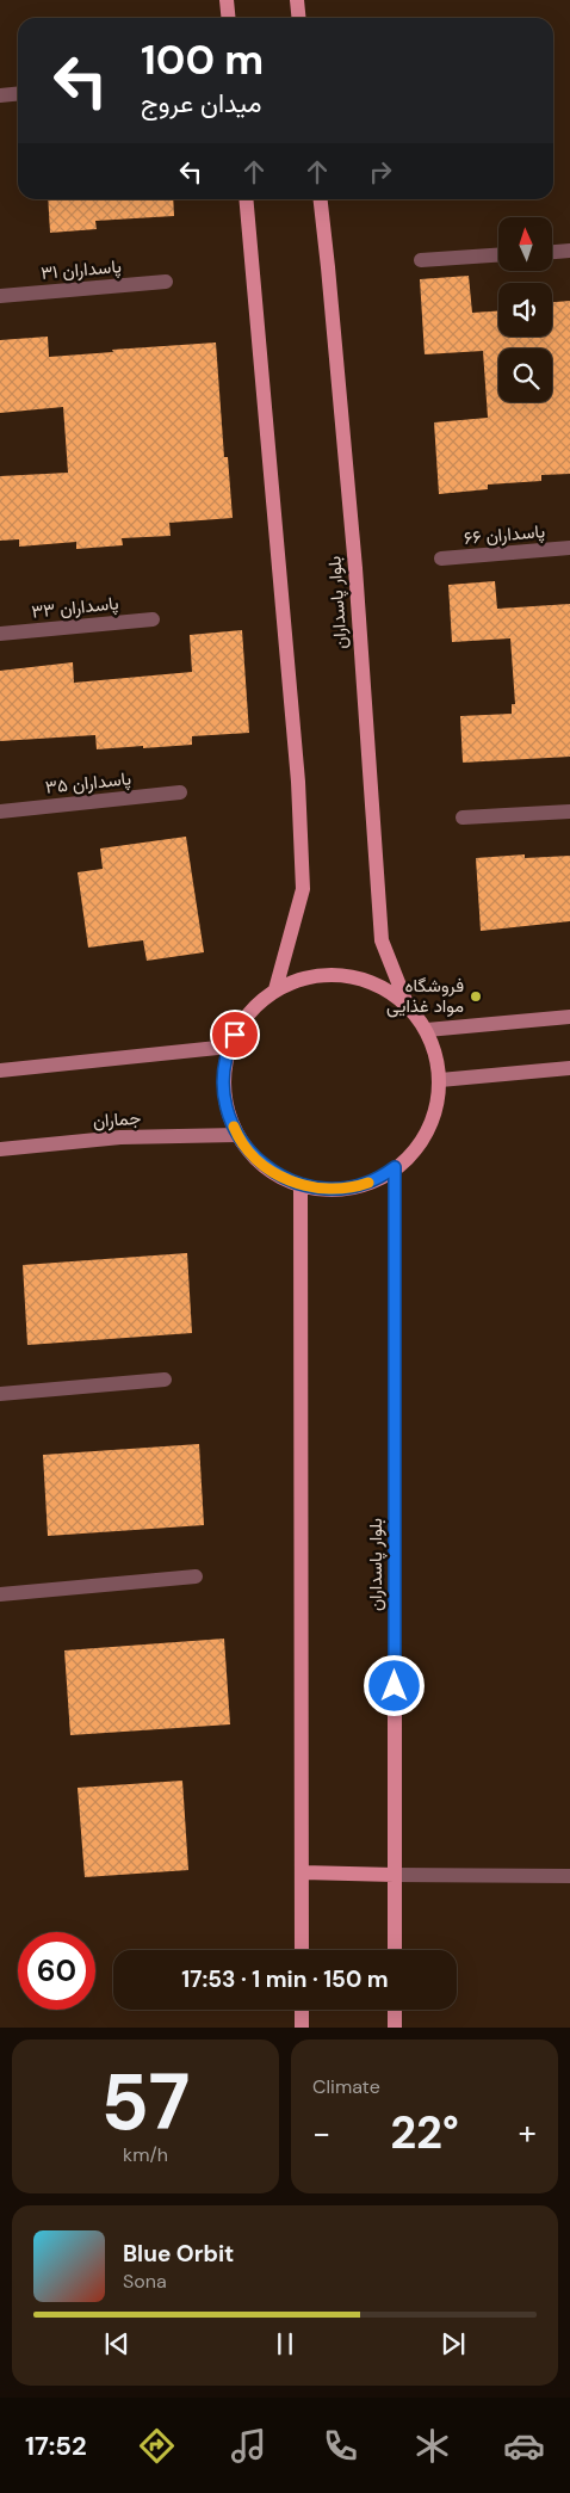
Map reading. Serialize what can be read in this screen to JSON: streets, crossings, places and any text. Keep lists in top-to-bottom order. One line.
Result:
{"streets":{"main road":["بلوار پاسداران"],"street":["پاسداران ۳۱","پاسداران ۶۶","پاسداران ۳۳","پاسداران ۳۵","جماران"]},"places":["فروشگاه مواد غذایی"],"north":"top","page":{"turn":["100 m","میدان عروج"],"limit":"60","trip":"17:53 · 1 min · 150 m","tile":[["57","km/h"],"Climate"],"heat":["−","22°","+"],"song":["Blue Orbit","Sona"],"tabs":"17:52"}}
